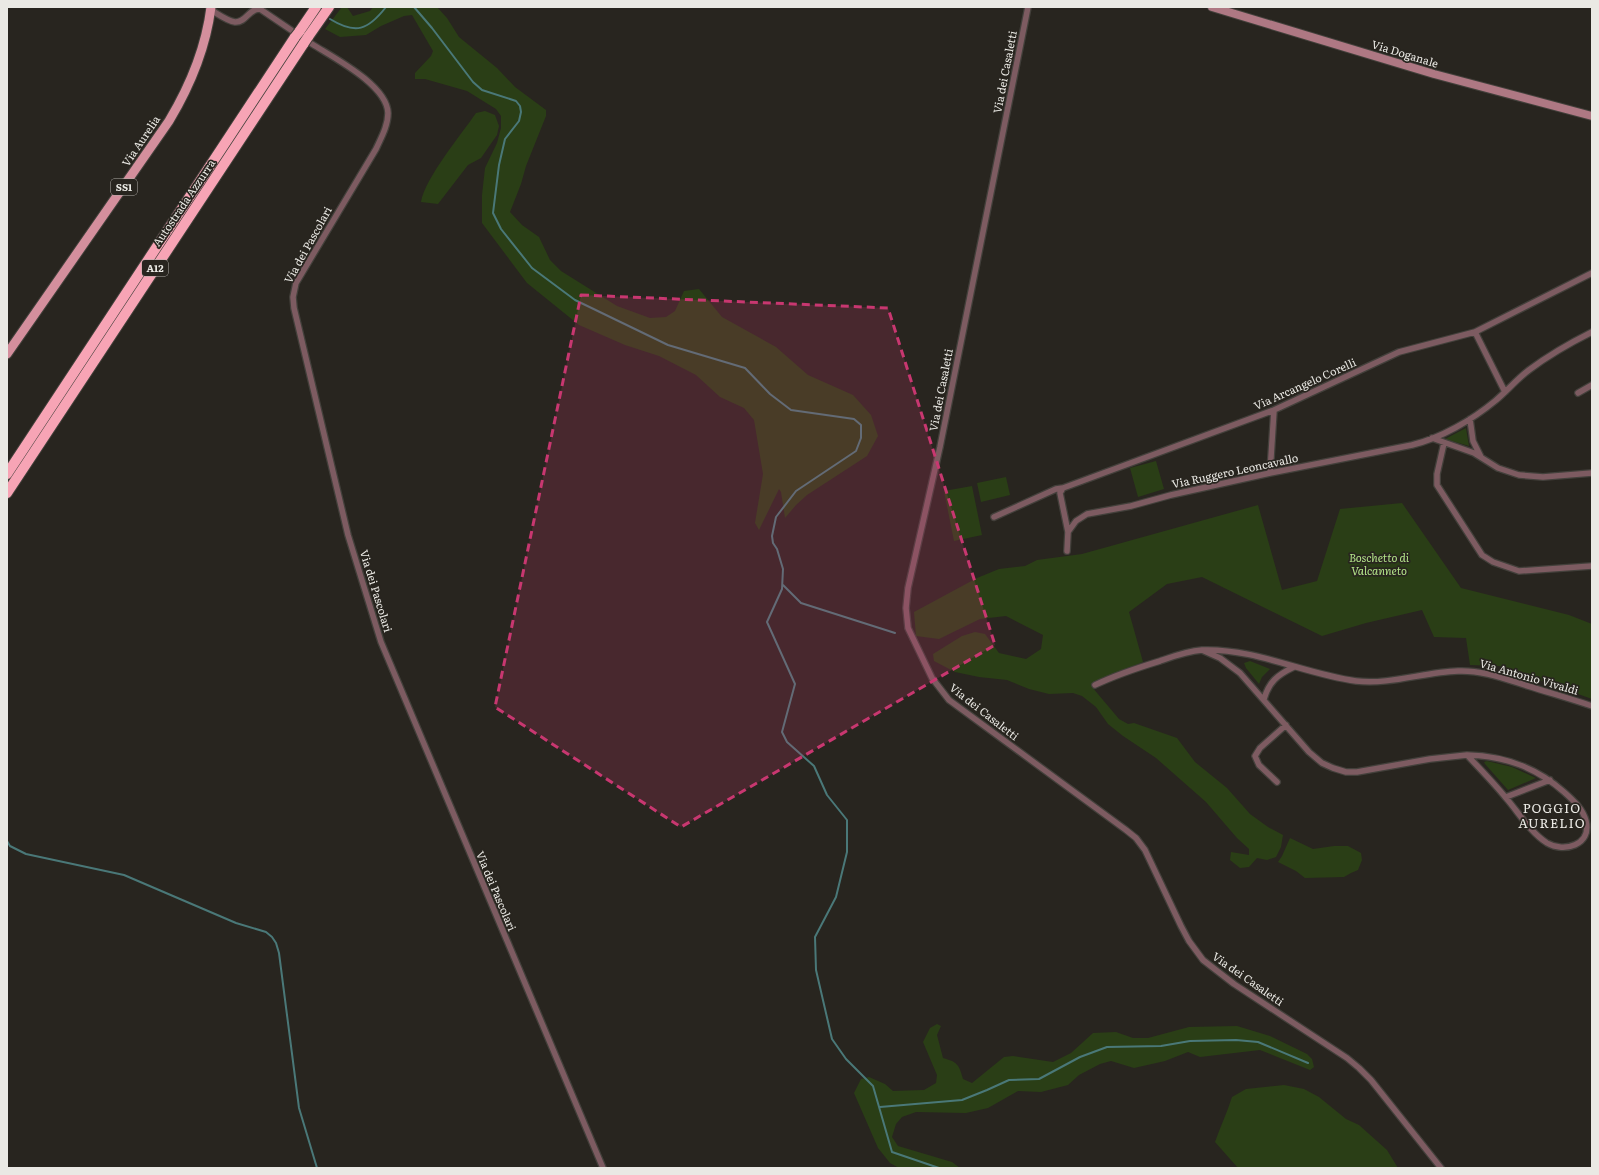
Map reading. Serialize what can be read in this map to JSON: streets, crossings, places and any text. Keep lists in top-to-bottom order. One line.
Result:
{"streets":{"highway":["Autostrada Azzurra","A12"],"main road":["Via Doganale","Via Aurelia","SS1"],"street":["Via dei Casaletti","Via dei Pascolari","Via Arcangelo Corelli","Via Ruggero Leoncavallo","Via Antonio Vivaldi"]},"crossings":[["Via Aurelia","Via dei Pascolari"],["Autostrada Azzurra","Via dei Pascolari"]],"districts":["POGGIO AURELIO"],"parks":["Boschetto di Valcanneto"]}
